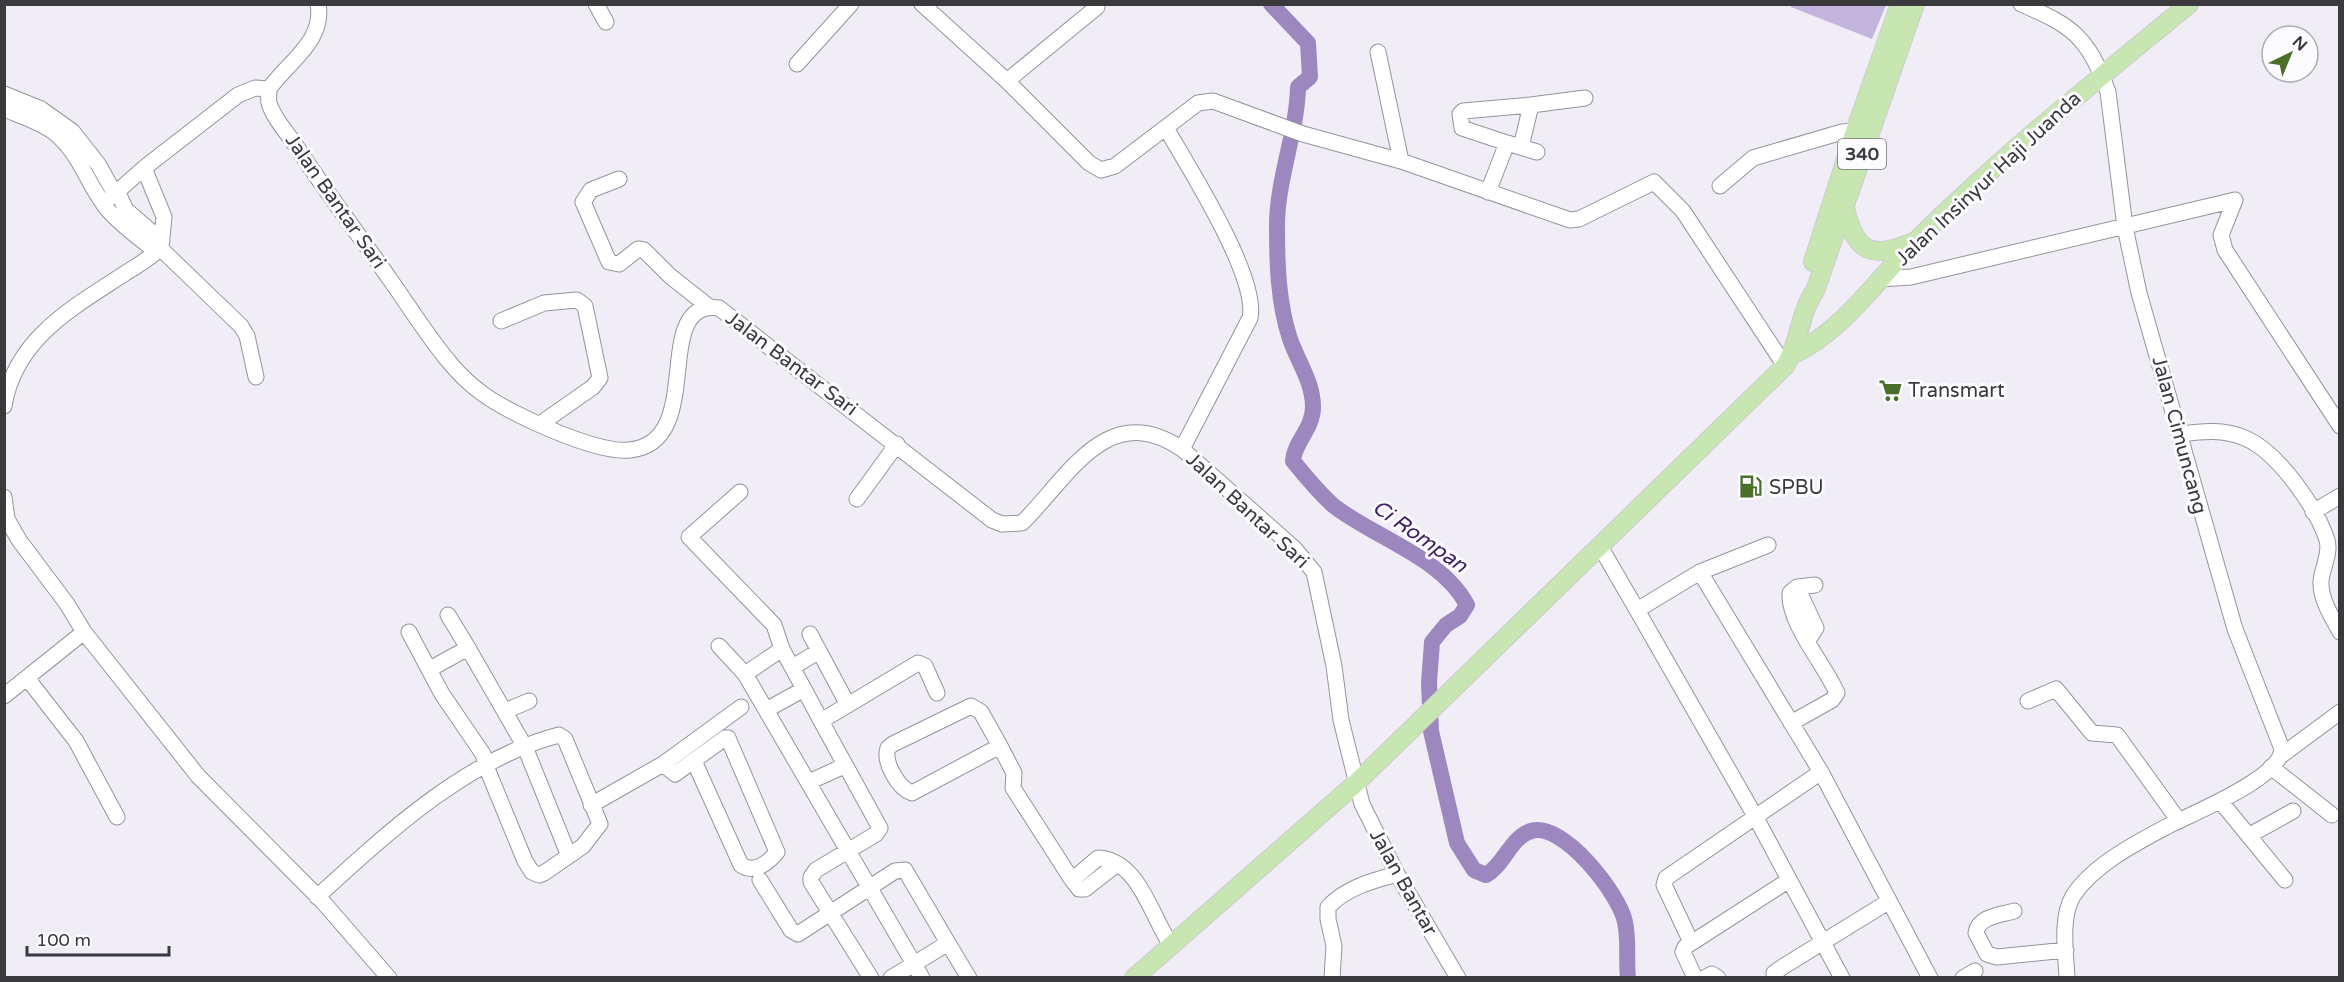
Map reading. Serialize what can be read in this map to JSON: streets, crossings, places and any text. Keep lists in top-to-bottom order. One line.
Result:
{"streets":{"main road":["340","Jalan Insinyur Haji Juanda"],"street":["Jalan Bantar Sari","Jalan Cimuncang","Jalan Bantar"]},"crossings":[["Jalan Insinyur Haji Juanda","Jalan Cimuncang"],["Jalan Bantar Sari","Jalan Bantar"]],"water":["Ci Rompan"],"places":{"supermarket":["Transmart"],"fuel station":["SPBU"]},"scale_bar":"100 m","north":"top right"}
